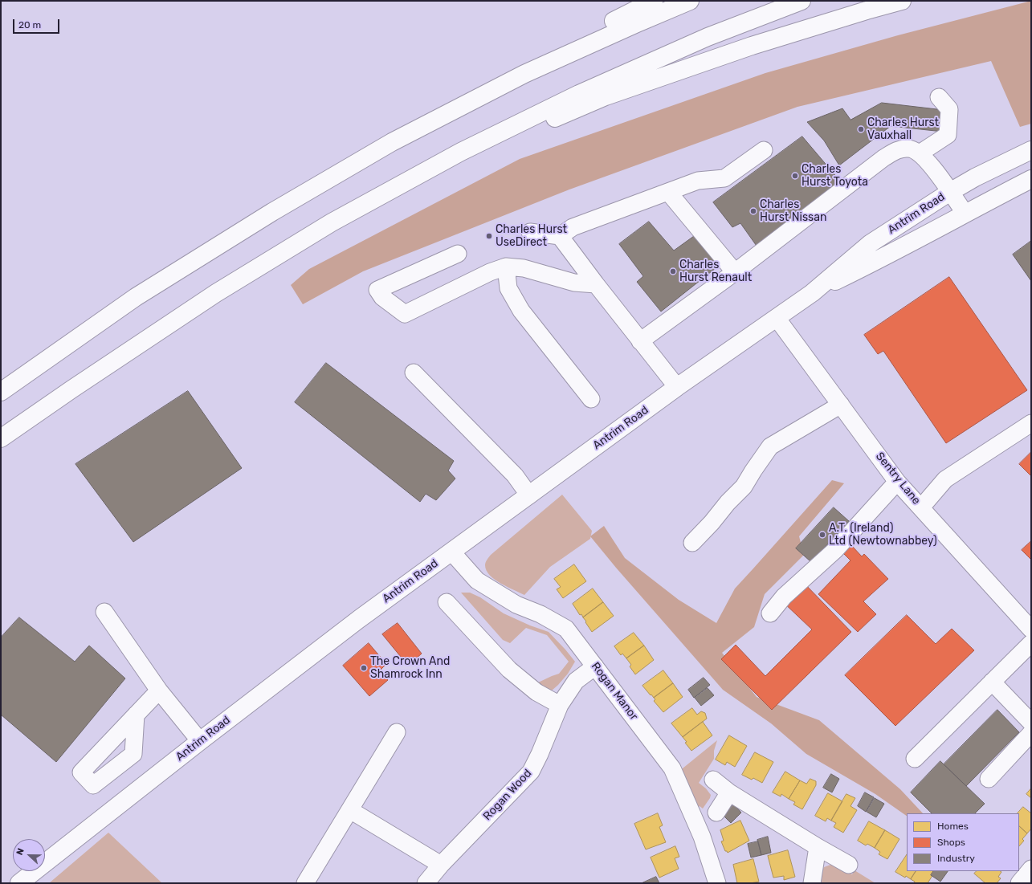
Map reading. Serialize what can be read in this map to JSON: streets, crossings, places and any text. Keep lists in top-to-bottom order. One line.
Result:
{"streets":{"main road":["Antrim Road"],"street":["Sentry Lane","Rogan Manor","Rogan Wood"]},"crossings":[["Antrim Road","Sentry Lane"],["Antrim Road","Rogan Manor"],["Rogan Manor","Rogan Wood"]],"places":["Charles Hurst Vauxhall","Charles Hurst Toyota","Charles Hurst Nissan","Charles Hurst UseDirect","Charles Hurst Renault","A.T. (Ireland) Ltd (Newtownabbey)","The Crown And Shamrock Inn"],"legend":["Homes","Shops","Industry"],"scale_bar":"20 m","north":"left"}
